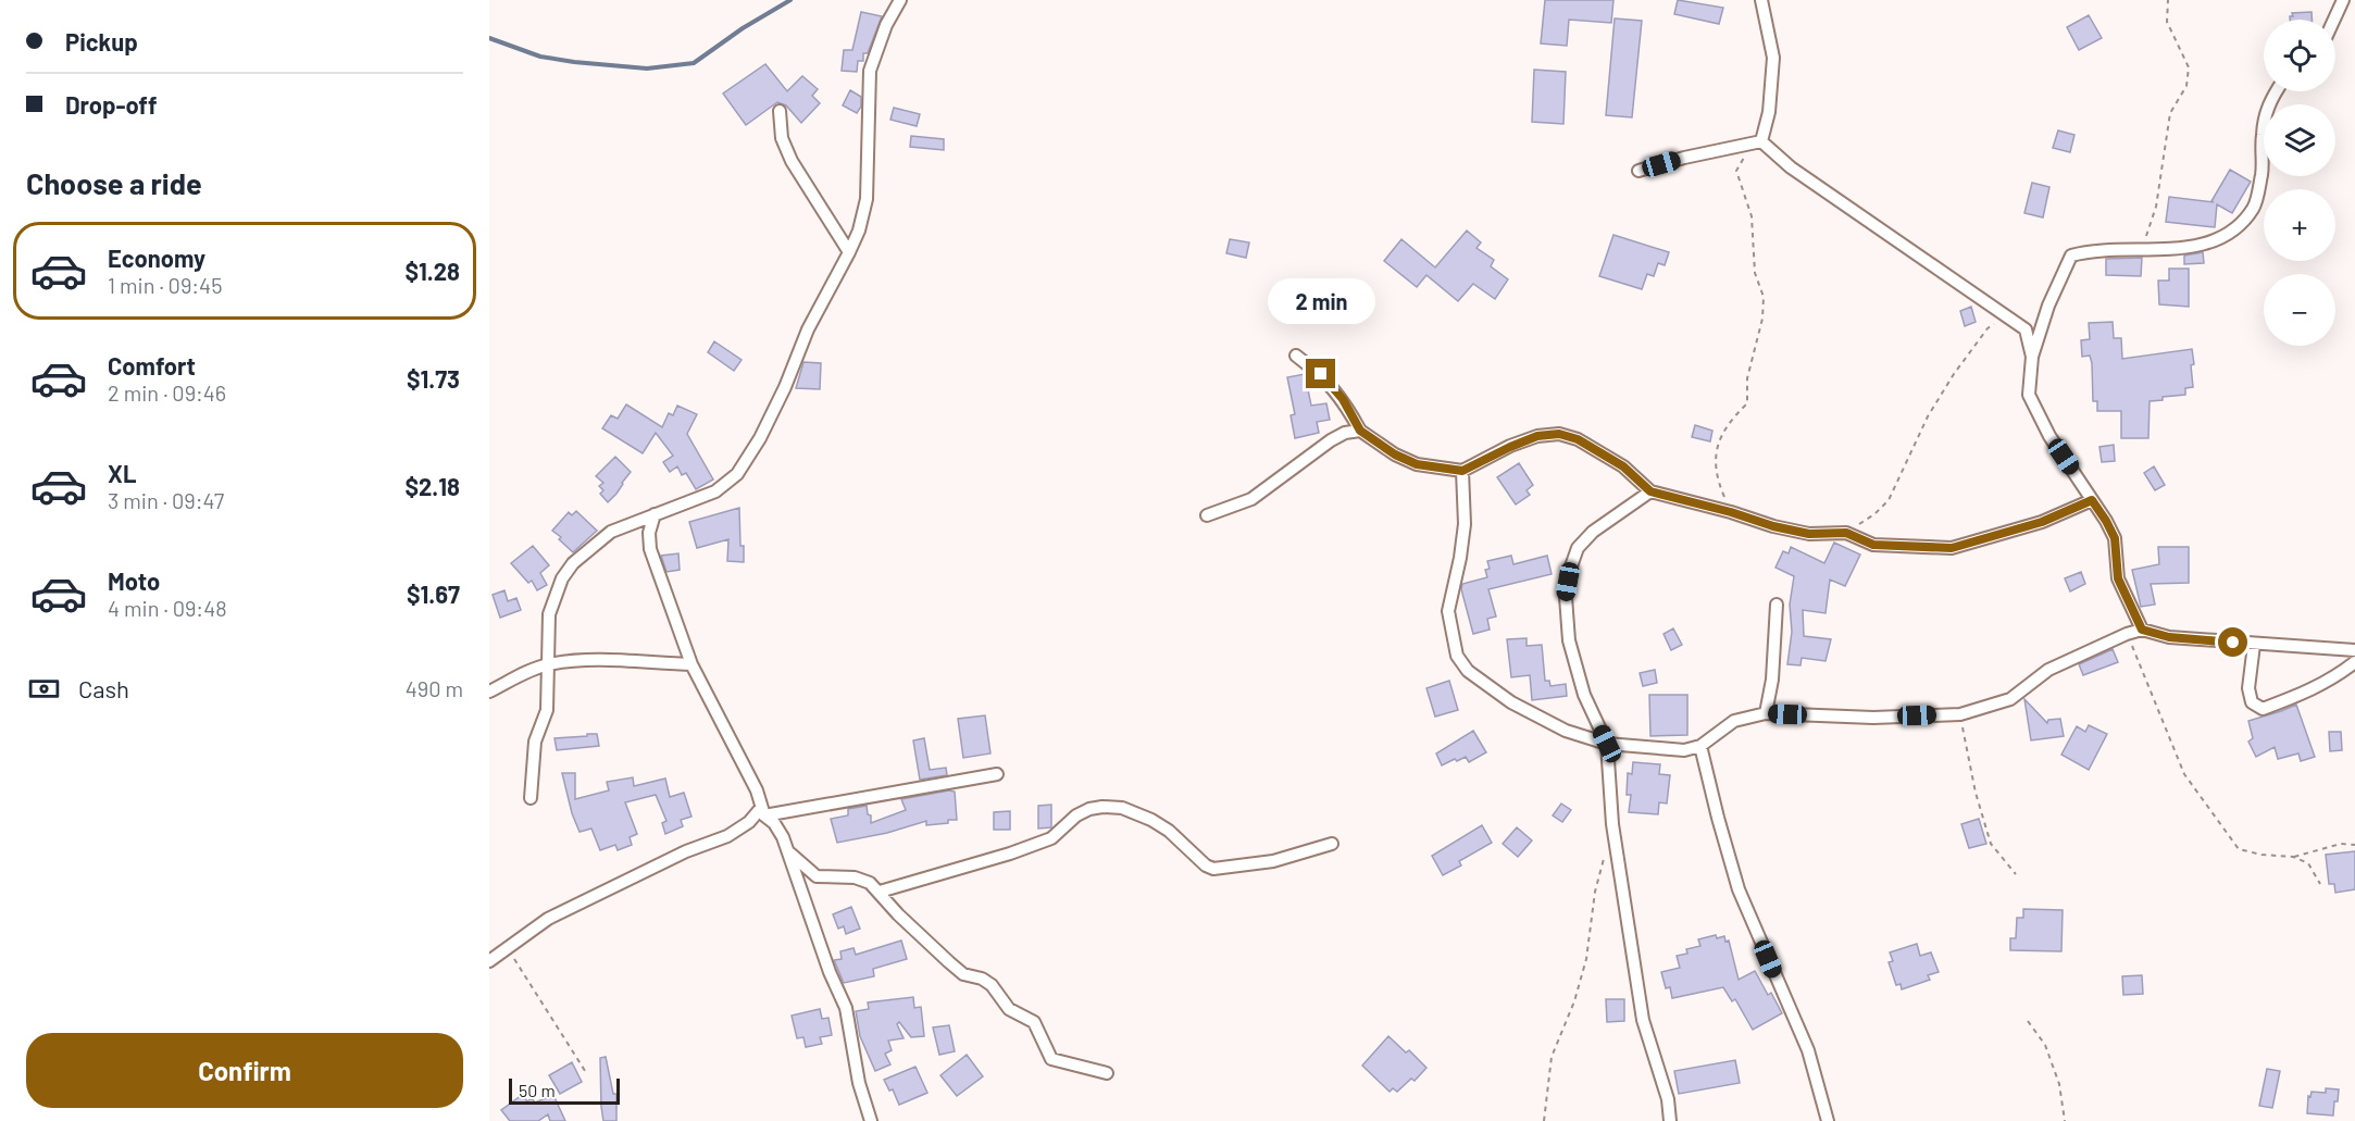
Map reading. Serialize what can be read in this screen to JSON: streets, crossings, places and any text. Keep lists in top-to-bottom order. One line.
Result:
{"scale_bar":"50 m","page":{"banner":["Pickup","Drop-off"],"map_buttons":["+","−"],"heading":"Choose a ride","list":[{"name":"Economy","note":"1 min · 09:45","value":"$1.28"},{"name":"Comfort","note":"2 min · 09:46","value":"$1.73"},{"name":"XL","note":"3 min · 09:47","value":"$2.18"},{"name":"Moto","note":"4 min · 09:48","value":"$1.67"}],"bubble":"2 min","pay":["Cash","490 m"],"buttons":"Confirm","scale":"50 m"}}
